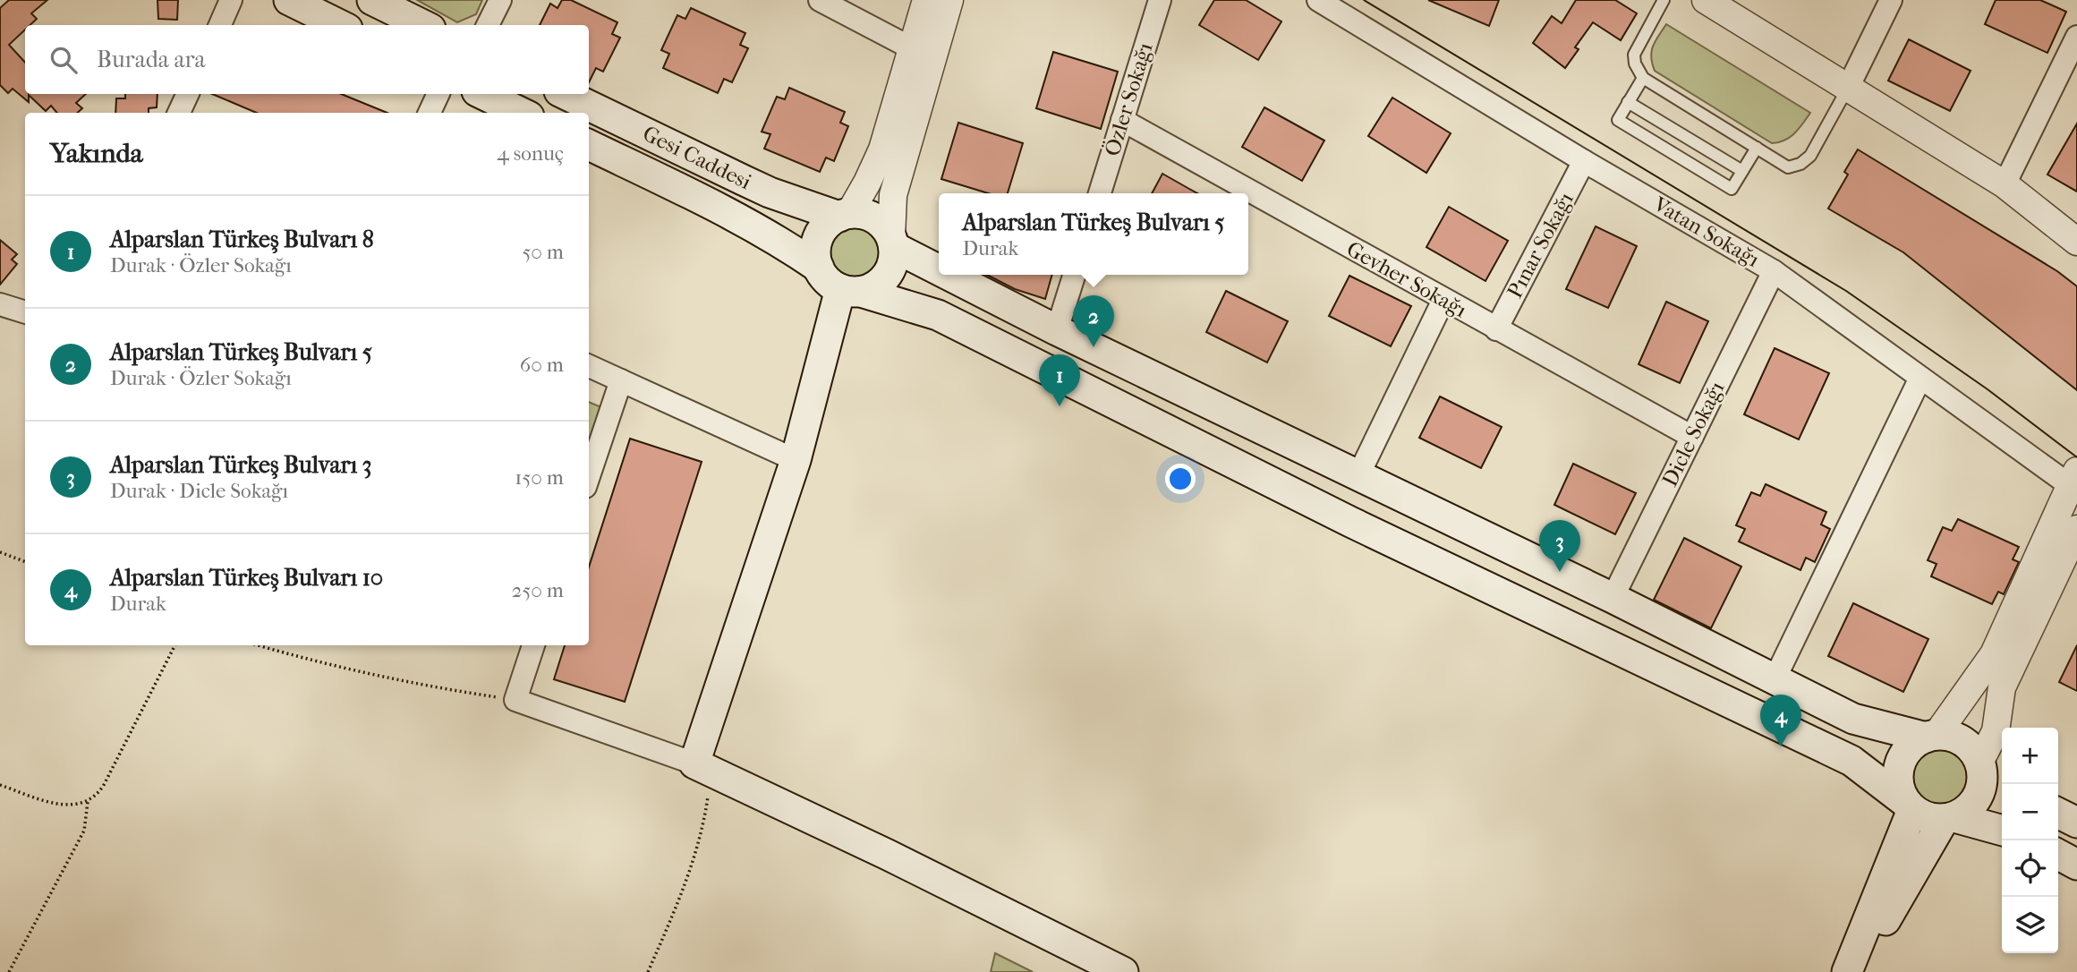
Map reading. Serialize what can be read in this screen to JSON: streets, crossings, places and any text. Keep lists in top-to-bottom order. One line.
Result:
{"streets":{"main road":["Gesi Caddesi"],"street":["Özler Sokağı","Vatan Sokağı","Pınar Sokağı","Gevher Sokağı","Dicle Sokağı"]},"crossings":[["Özler Sokağı","Gevher Sokağı"],["Vatan Sokağı","Pınar Sokağı"],["Vatan Sokağı","Dicle Sokağı"],["Pınar Sokağı","Gevher Sokağı"],["Gevher Sokağı","Dicle Sokağı"]],"page":{"search":"Burada ara","heading":["Yakında","4 sonuç"],"popup":["Alparslan Türkeş Bulvarı 5","Durak"],"list":[{"mark":"1","name":"Alparslan Türkeş Bulvarı 8","note":"Durak · Özler Sokağı","value":"50 m"},{"mark":"2","name":"Alparslan Türkeş Bulvarı 5","note":"Durak · Özler Sokağı","value":"60 m"},{"mark":"3","name":"Alparslan Türkeş Bulvarı 3","note":"Durak · Dicle Sokağı","value":"150 m"},{"mark":"4","name":"Alparslan Türkeş Bulvarı 10","note":"Durak","value":"250 m"}],"pins":["2","1","3","4"],"map_buttons":["+","−"]}}
